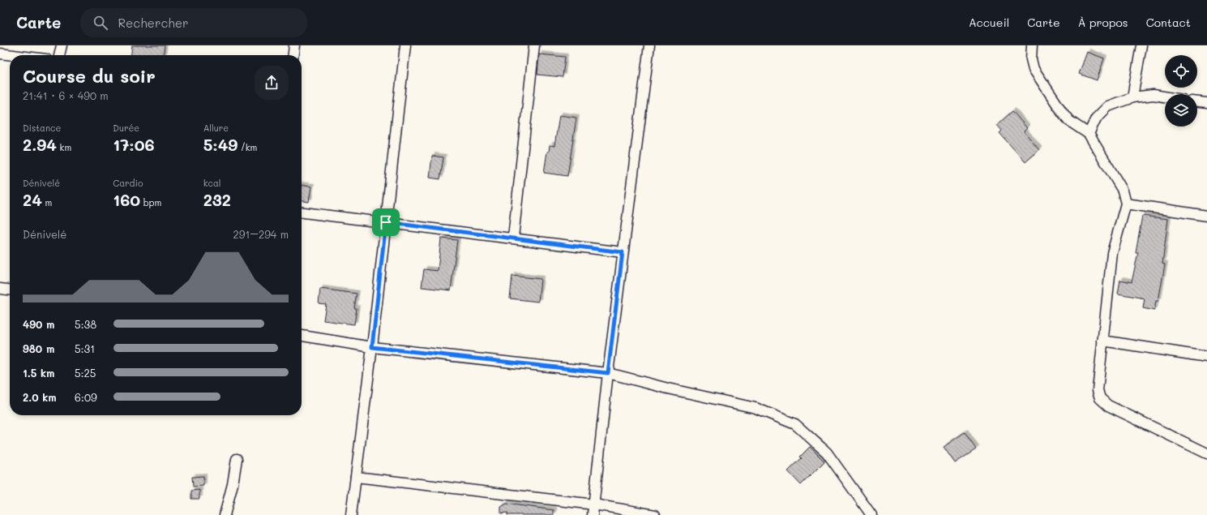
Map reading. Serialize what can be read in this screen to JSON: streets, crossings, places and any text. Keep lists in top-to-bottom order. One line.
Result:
{"page":{"header":"Carte","search":"Rechercher","nav":["Accueil","Carte","À propos","Contact"],"heading":["Course du soir","21:41 · 6 × 490 m"],"stats":[["Distance","2.94 km"],["Durée","17:06"],["Allure","5:49 /km"],["Dénivelé","24 m"],["Cardio","160 bpm"],["kcal","232"]],"chart":["Dénivelé","291–294 m"],"list":[{"name":"490 m","note":"5:38"},{"name":"980 m","note":"5:31"},{"name":"1.5 km","note":"5:25"},{"name":"2.0 km","note":"6:09"}]}}
